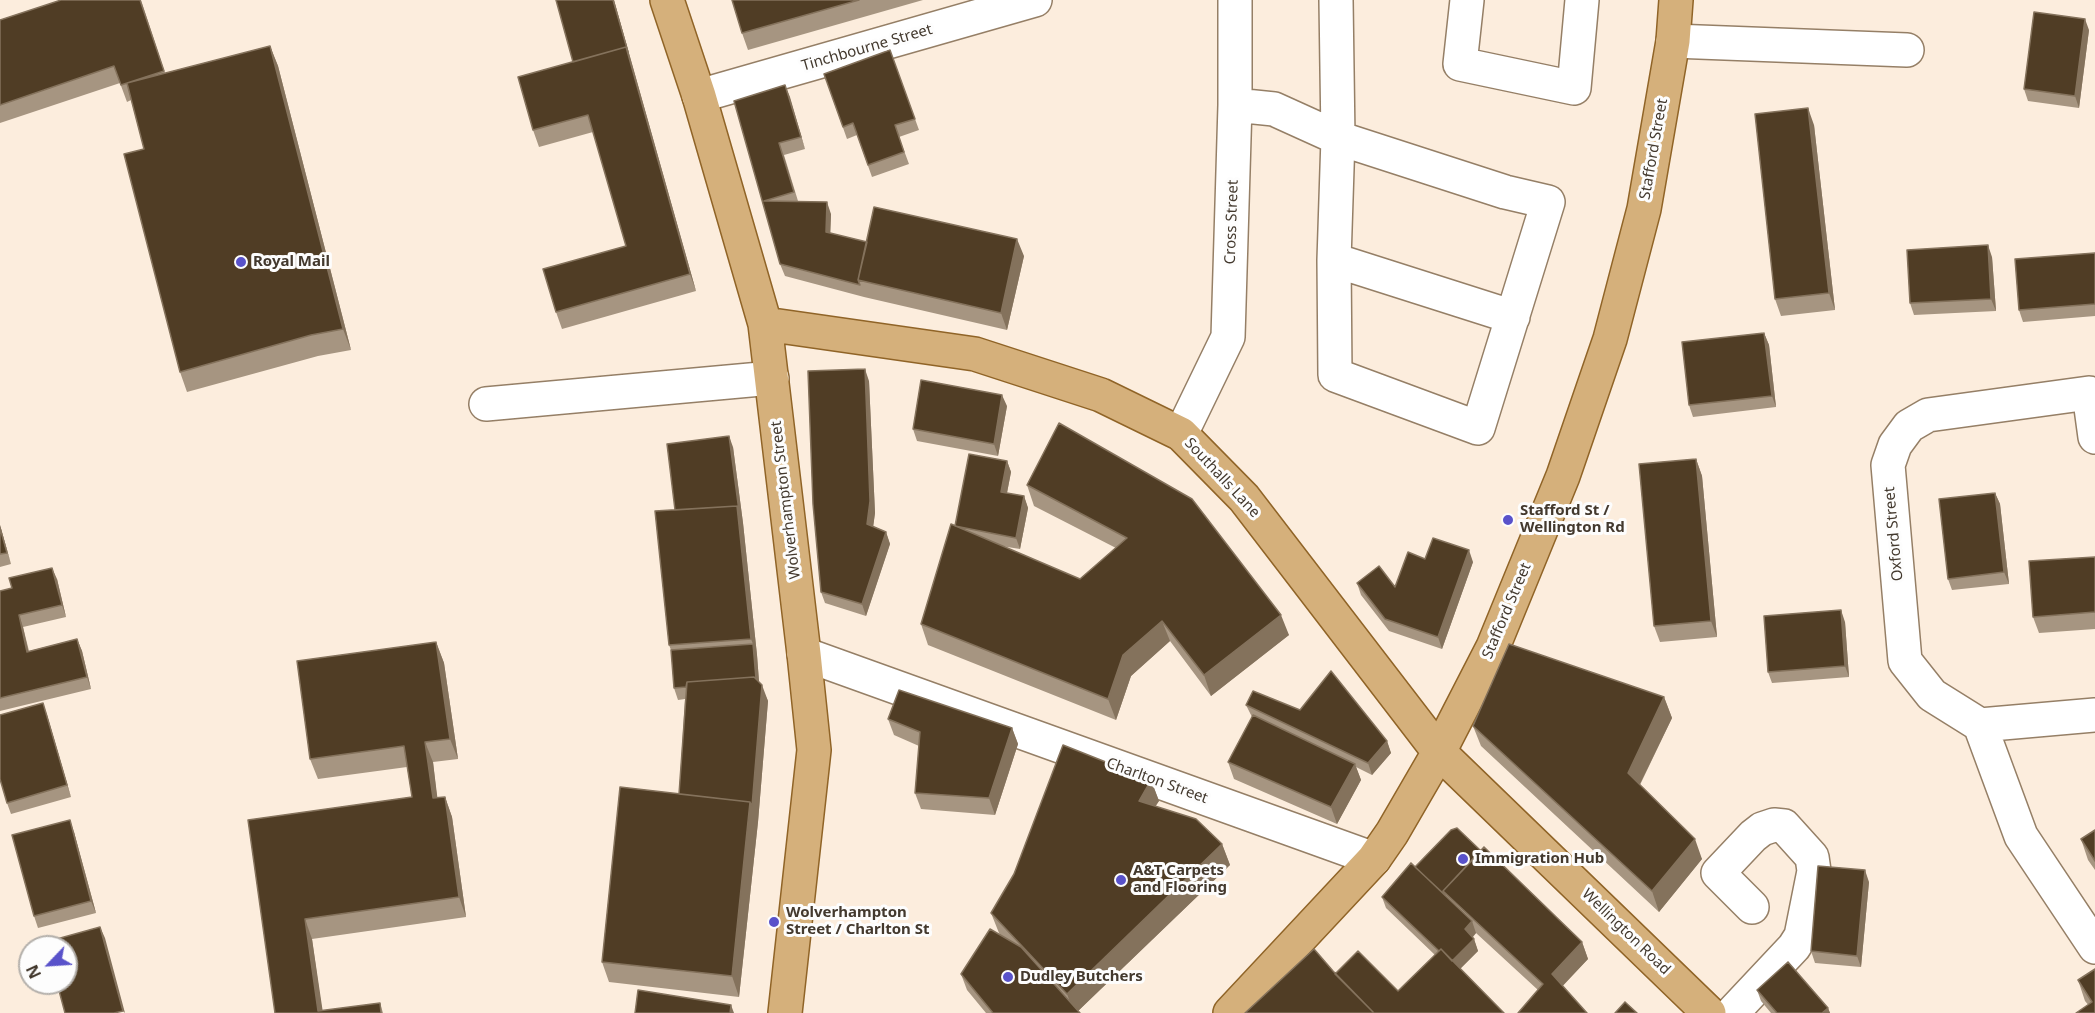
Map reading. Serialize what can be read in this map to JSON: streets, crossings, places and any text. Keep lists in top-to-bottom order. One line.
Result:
{"streets":{"main road":["Stafford Street","Southalls Lane","Wolverhampton Street","Wellington Road"],"street":["Tinchbourne Street","Cross Street","Oxford Street","Charlton Street"]},"crossings":[["Tinchbourne Street","Wolverhampton Street"],["Stafford Street","Southalls Lane"],["Stafford Street","Charlton Street"],["Stafford Street","Wellington Road"],["Cross Street","Southalls Lane"],["Southalls Lane","Wolverhampton Street"],["Southalls Lane","Wellington Road"],["Wolverhampton Street","Charlton Street"]],"places":["Royal Mail","Stafford St / Wellington Rd","Immigration Hub","A&T Carpets and Flooring","Wolverhampton Street / Charlton St","Dudley Butchers"],"north":"bottom left"}
